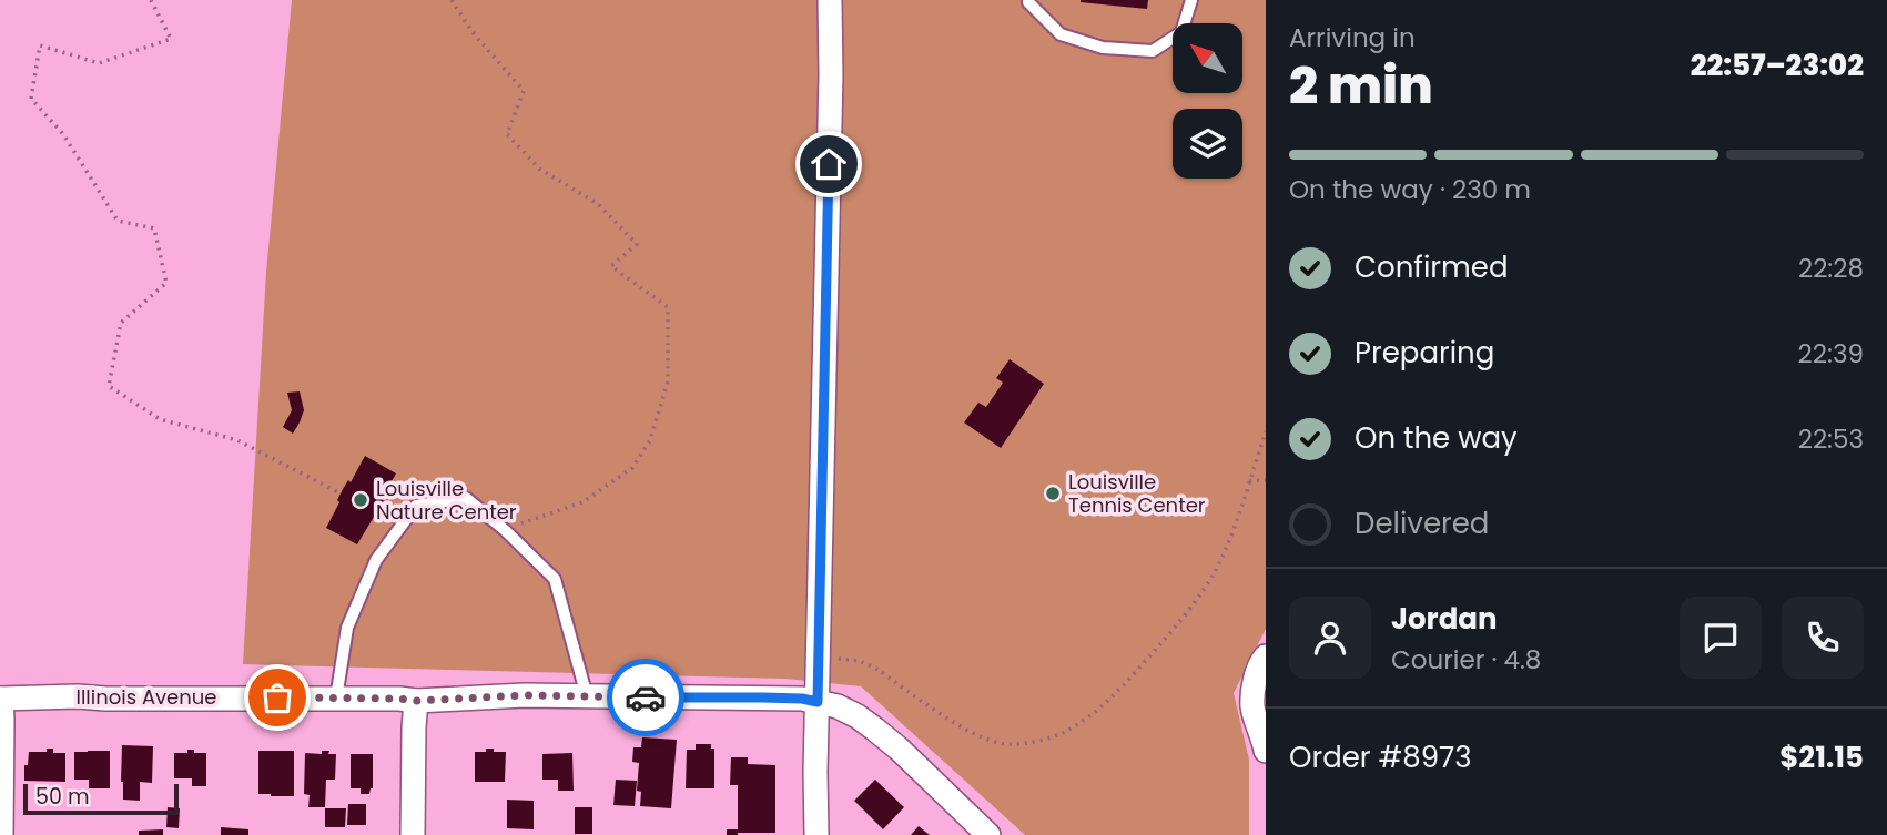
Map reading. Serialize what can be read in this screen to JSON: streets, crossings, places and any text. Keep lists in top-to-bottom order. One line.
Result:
{"streets":{"street":["Illinois Avenue"]},"places":["Louisville Tennis Center","Louisville Nature Center"],"scale_bar":"50 m","north":"top left","page":{"heading":["2 min","Arriving in","22:57–23:02"],"panel":["Jordan","Courier · 4.8","Order #8973","$21.15"],"bar":"On the way · 230 m","list":[["Confirmed","22:28"],["Preparing","22:39"],["On the way","22:53"],"Delivered"],"scale":"50 m"}}
